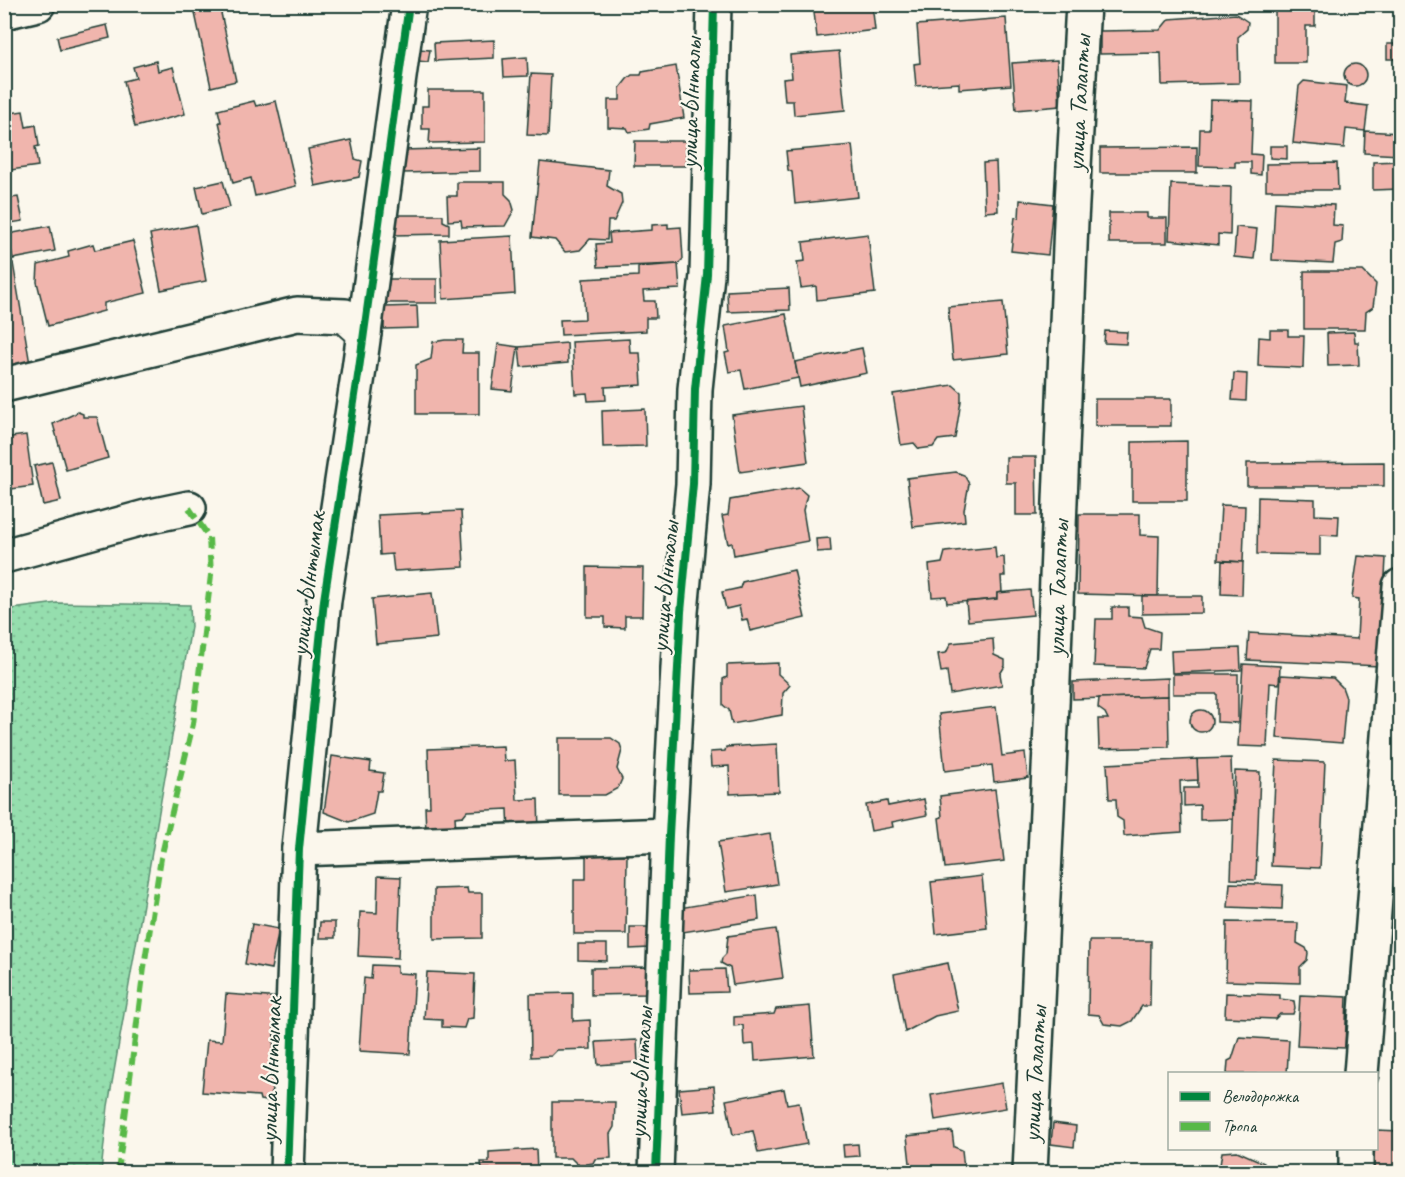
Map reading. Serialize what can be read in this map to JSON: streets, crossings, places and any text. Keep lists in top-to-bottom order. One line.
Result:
{"streets":{"street":["улица Ынталы","улица Талапты","улица Ынтымак"]},"legend":["Велодорожка","Тропа"]}
